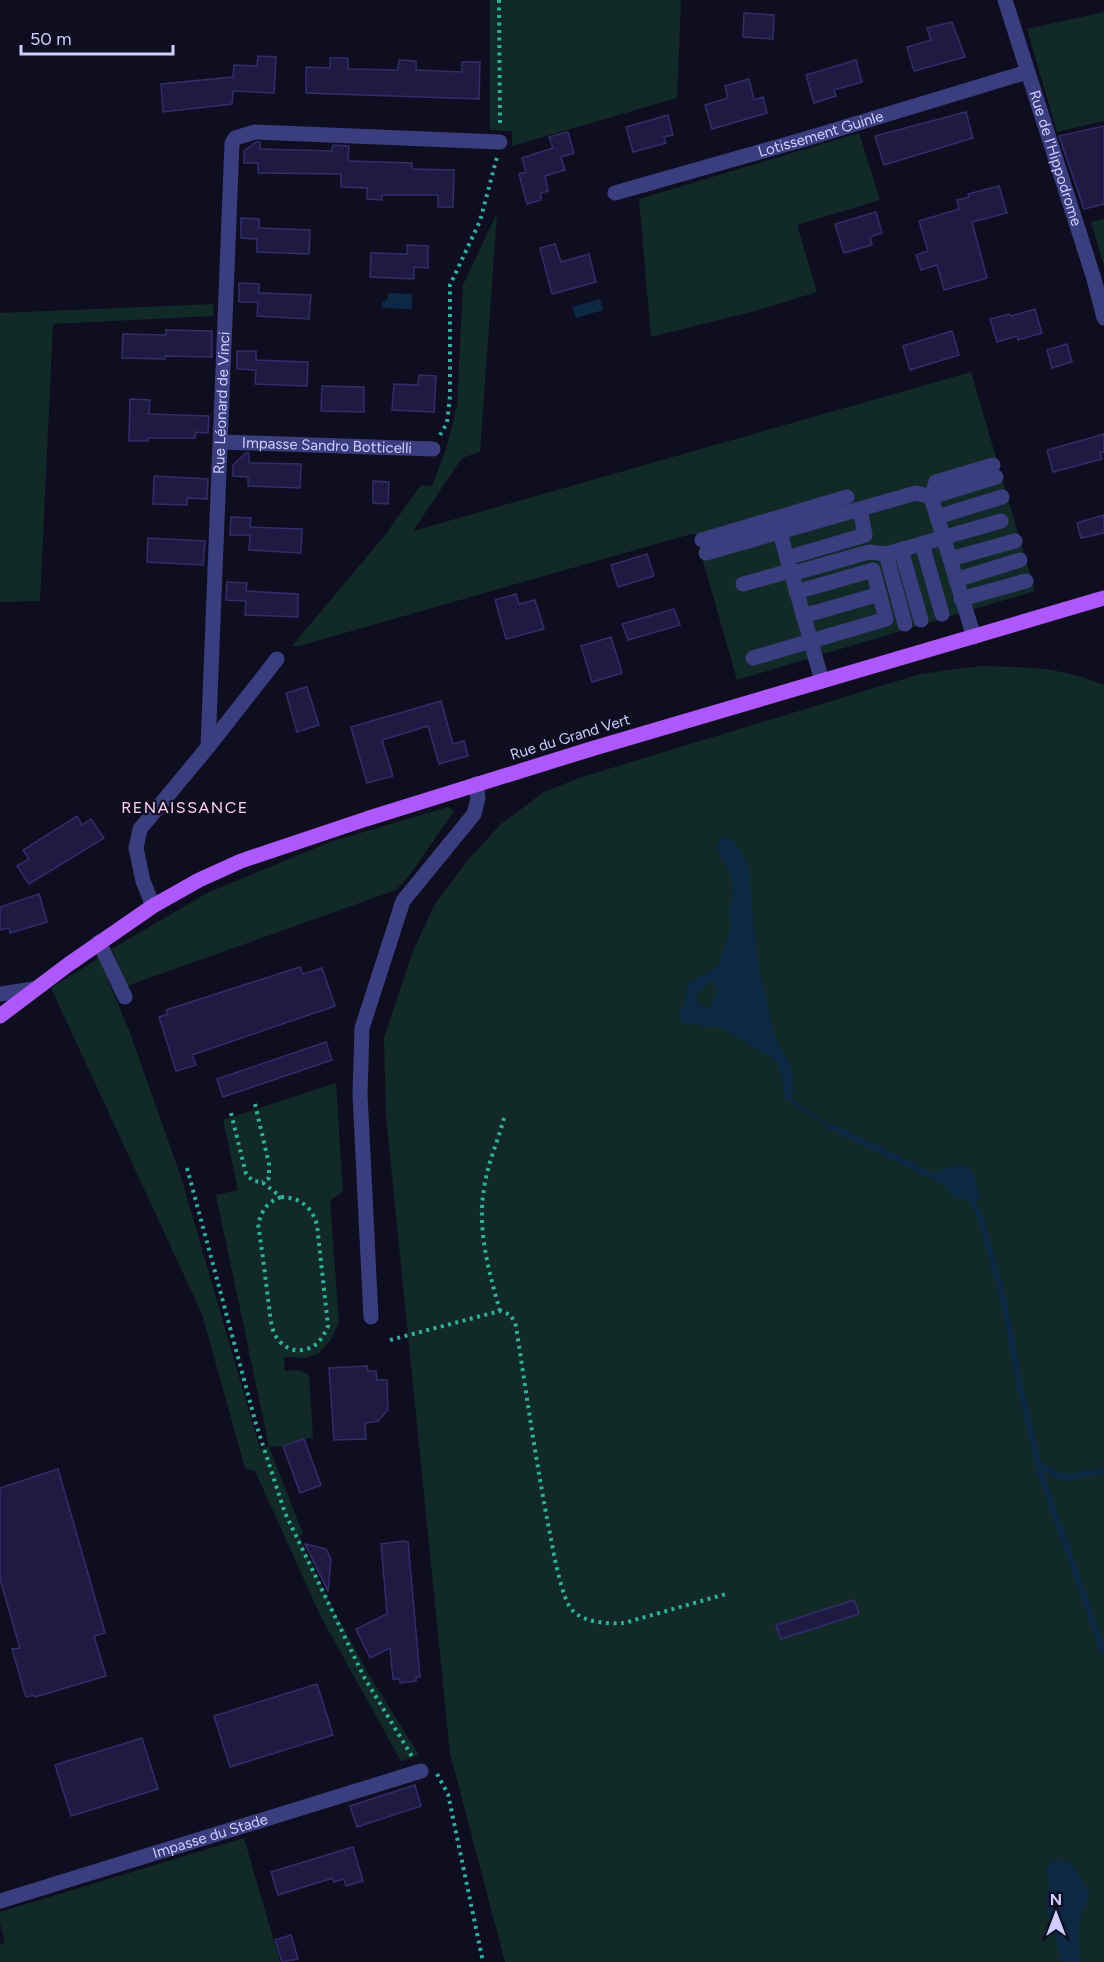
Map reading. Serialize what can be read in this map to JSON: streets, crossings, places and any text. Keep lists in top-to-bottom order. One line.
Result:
{"streets":{"main road":["Rue du Grand Vert"],"street":["Lotissement Guinle","Rue de l'Hippodrome","Rue Léonard de Vinci","Impasse Sandro Botticelli","Impasse du Stade"]},"crossings":[["Lotissement Guinle","Rue de l'Hippodrome"],["Rue Léonard de Vinci","Impasse Sandro Botticelli"]],"districts":["RENAISSANCE"],"scale_bar":"50 m","north":"top"}
